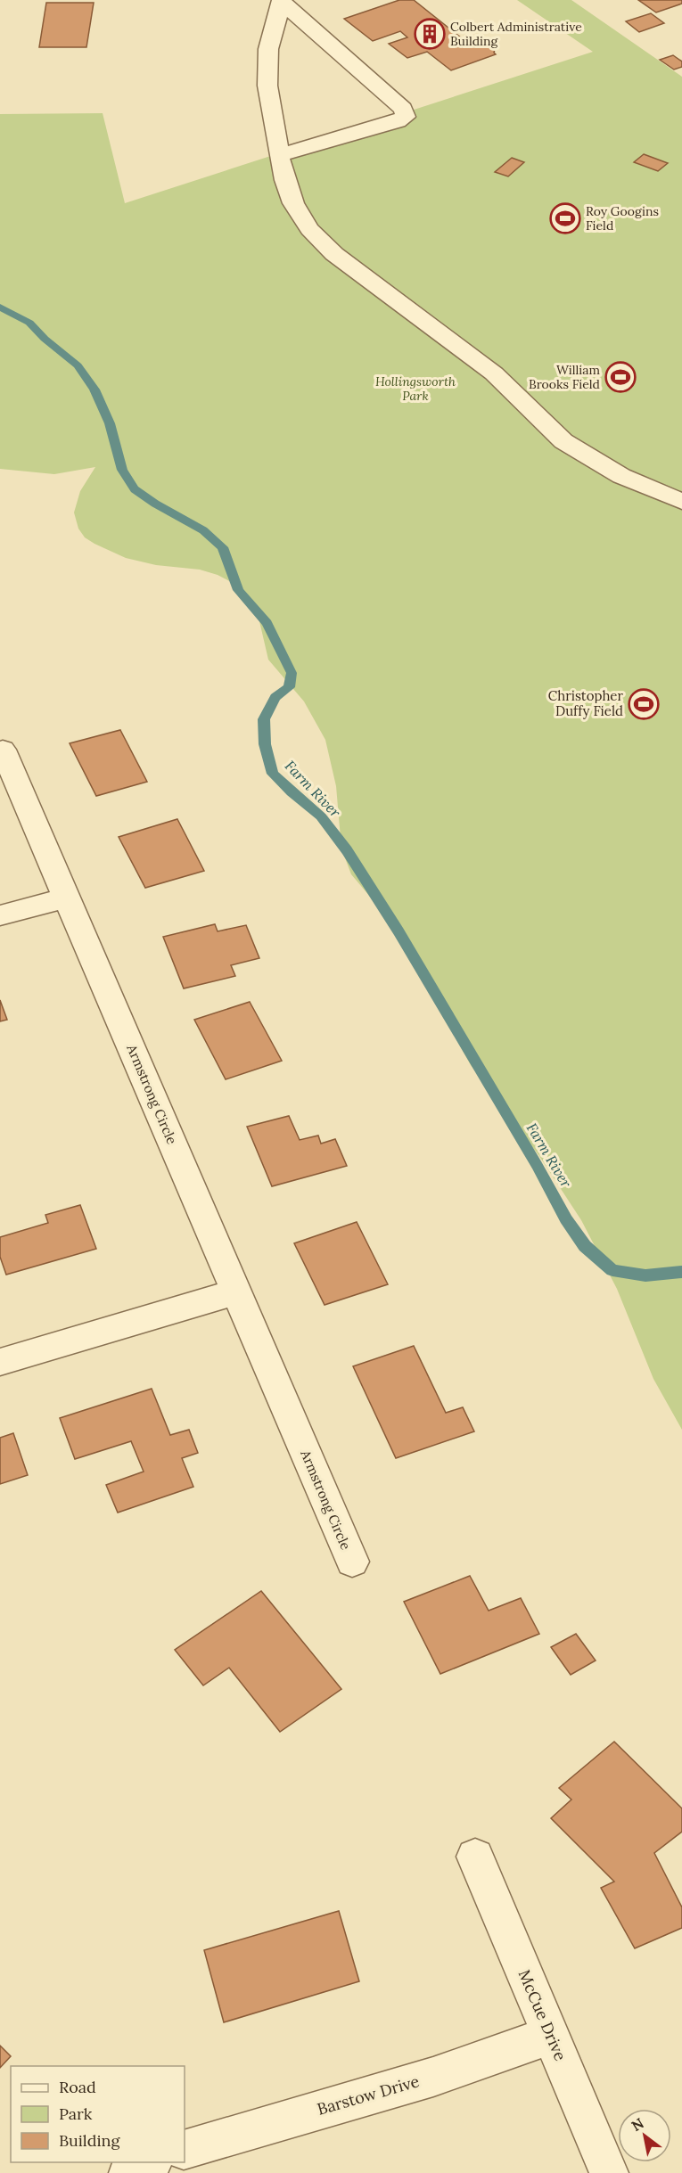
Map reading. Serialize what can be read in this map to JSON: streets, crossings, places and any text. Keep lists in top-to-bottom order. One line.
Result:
{"streets":{"street":["Armstrong Circle","McCue Drive","Barstow Drive"]},"crossings":[["McCue Drive","Barstow Drive"]],"water":["Farm River"],"parks":["Hollingsworth Park"],"places":{"building":["Colbert Administrative Building"],"sports":["Roy Googins Field","William Brooks Field","Christopher Duffy Field"]},"legend":["Road","Park","Building"],"north":"top left"}
